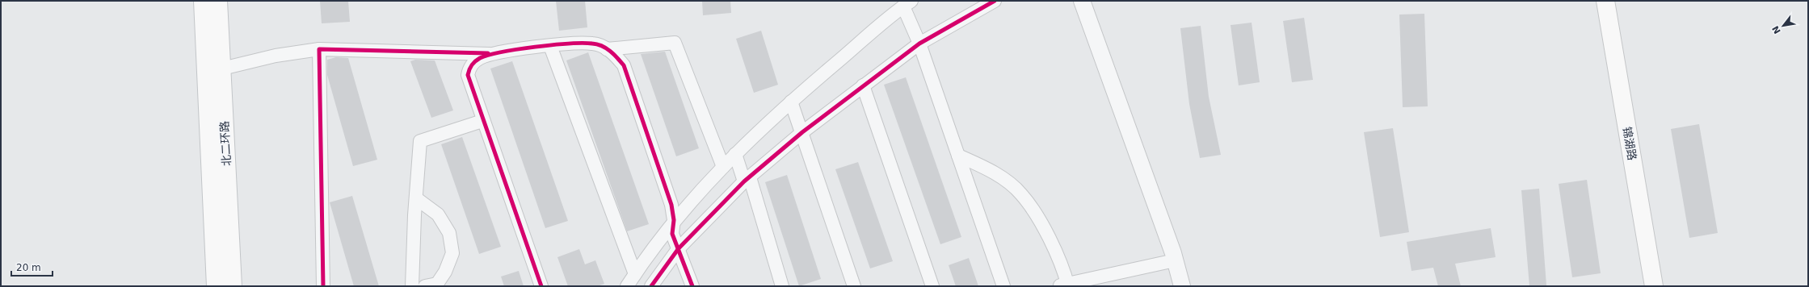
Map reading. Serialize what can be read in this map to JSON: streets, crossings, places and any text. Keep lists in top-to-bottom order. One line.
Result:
{"streets":{"main road":["北二环路","锦湖路"]},"scale_bar":"20 m","north":"bottom left"}
